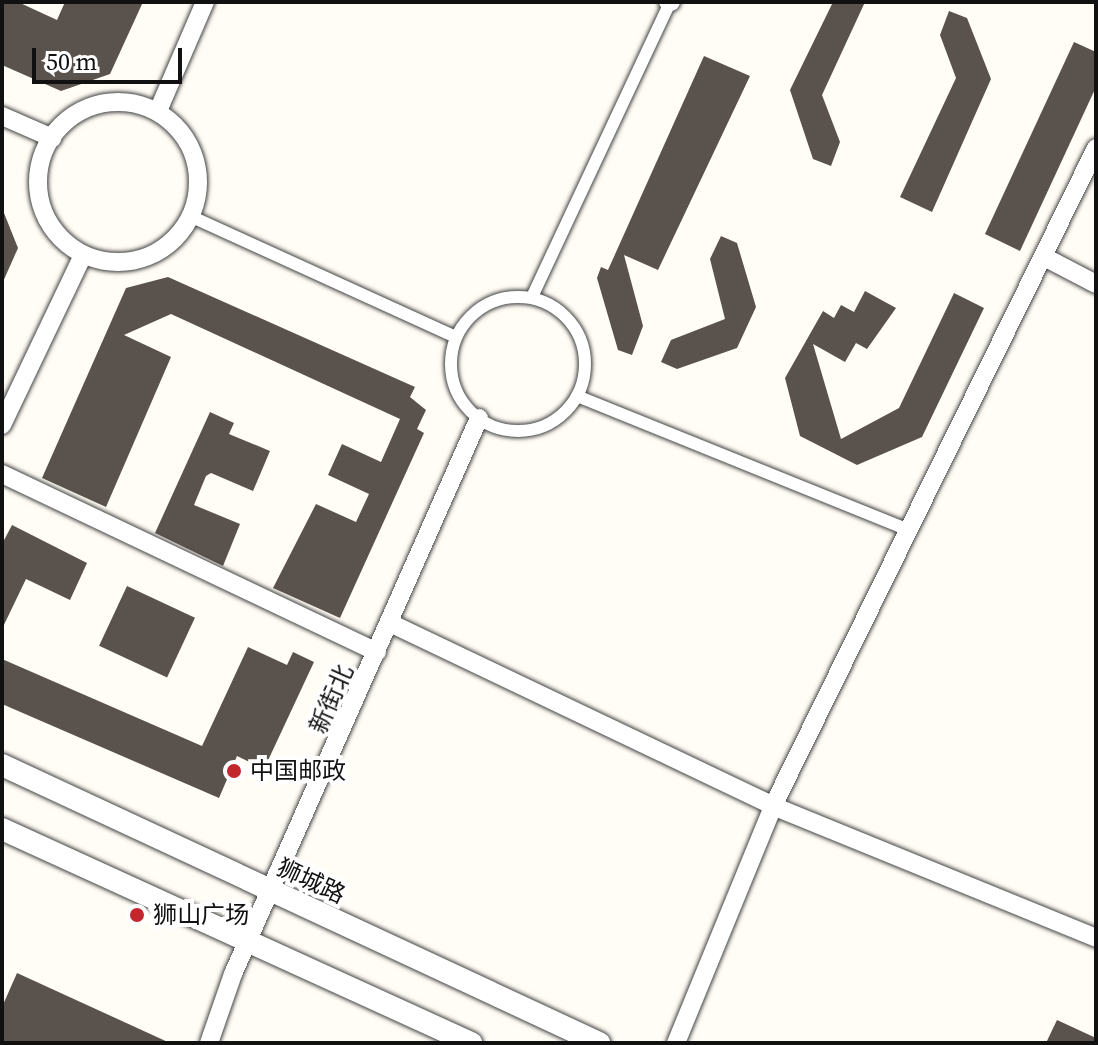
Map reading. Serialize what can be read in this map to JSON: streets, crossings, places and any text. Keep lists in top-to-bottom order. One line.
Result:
{"streets":{"street":["新街北","狮城路"]},"crossings":[["新街北","狮城路"]],"places":["中国邮政","狮山广场"],"scale_bar":"50 m"}
